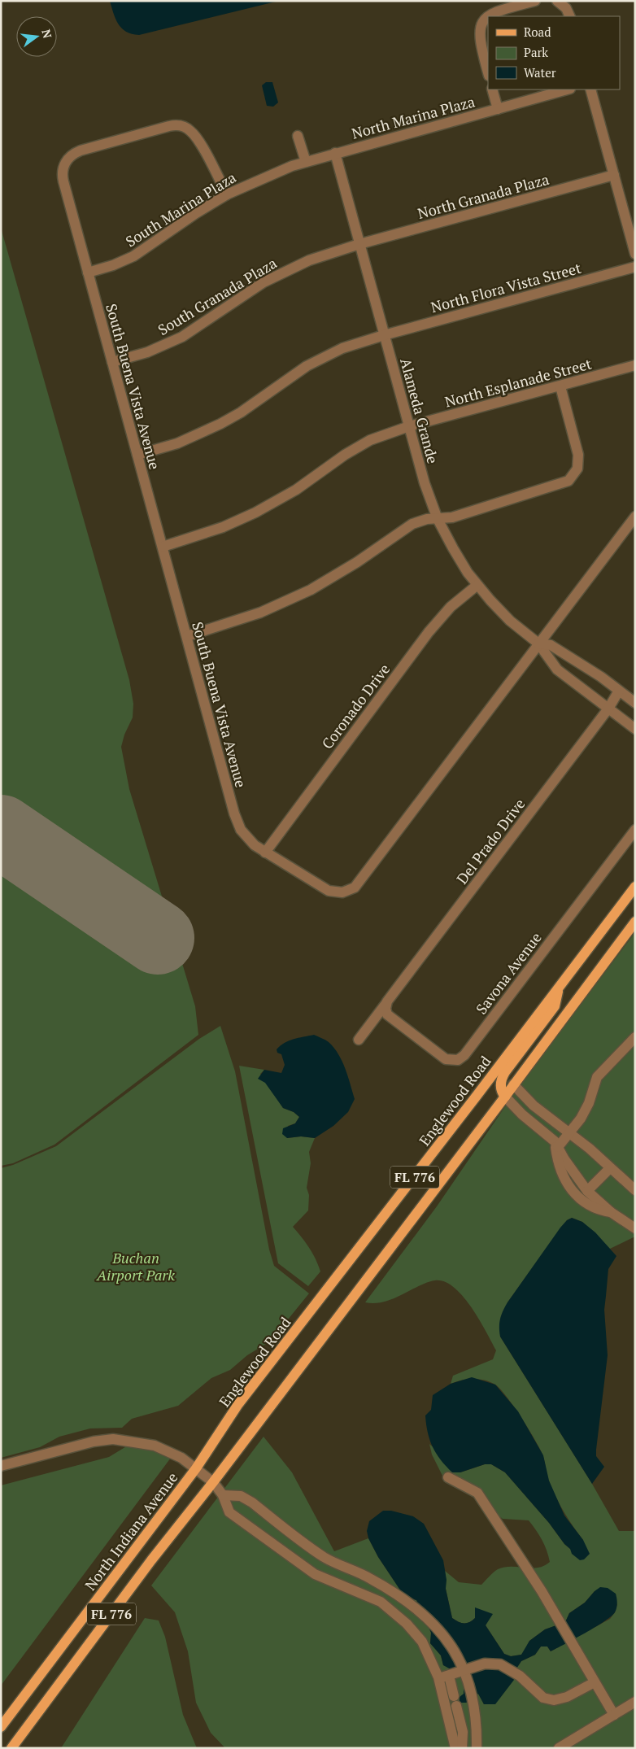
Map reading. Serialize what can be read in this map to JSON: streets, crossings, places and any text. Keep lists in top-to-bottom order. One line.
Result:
{"streets":{"main road":["Englewood Road","FL 776","North Indiana Avenue"],"street":["North Marina Plaza","North Granada Plaza","South Marina Plaza","North Flora Vista Street","South Granada Plaza","North Esplanade Street","South Buena Vista Avenue","Alameda Grande","Coronado Drive","Del Prado Drive","Savona Avenue"]},"crossings":[["North Marina Plaza","South Marina Plaza"],["North Marina Plaza","Alameda Grande"],["North Granada Plaza","South Granada Plaza"],["North Granada Plaza","Alameda Grande"],["South Marina Plaza","South Buena Vista Avenue"],["South Marina Plaza","Alameda Grande"],["North Flora Vista Street","South Buena Vista Avenue"],["North Flora Vista Street","Alameda Grande"],["South Granada Plaza","South Buena Vista Avenue"],["South Granada Plaza","Alameda Grande"],["North Esplanade Street","South Buena Vista Avenue"],["North Esplanade Street","Alameda Grande"],["South Buena Vista Avenue","Alameda Grande"],["South Buena Vista Avenue","Coronado Drive"],["Alameda Grande","Coronado Drive"],["Del Prado Drive","Savona Avenue"],["Englewood Road","North Indiana Avenue"]],"parks":["Buchan Airport Park"],"legend":["Road","Park","Water"],"north":"right"}
